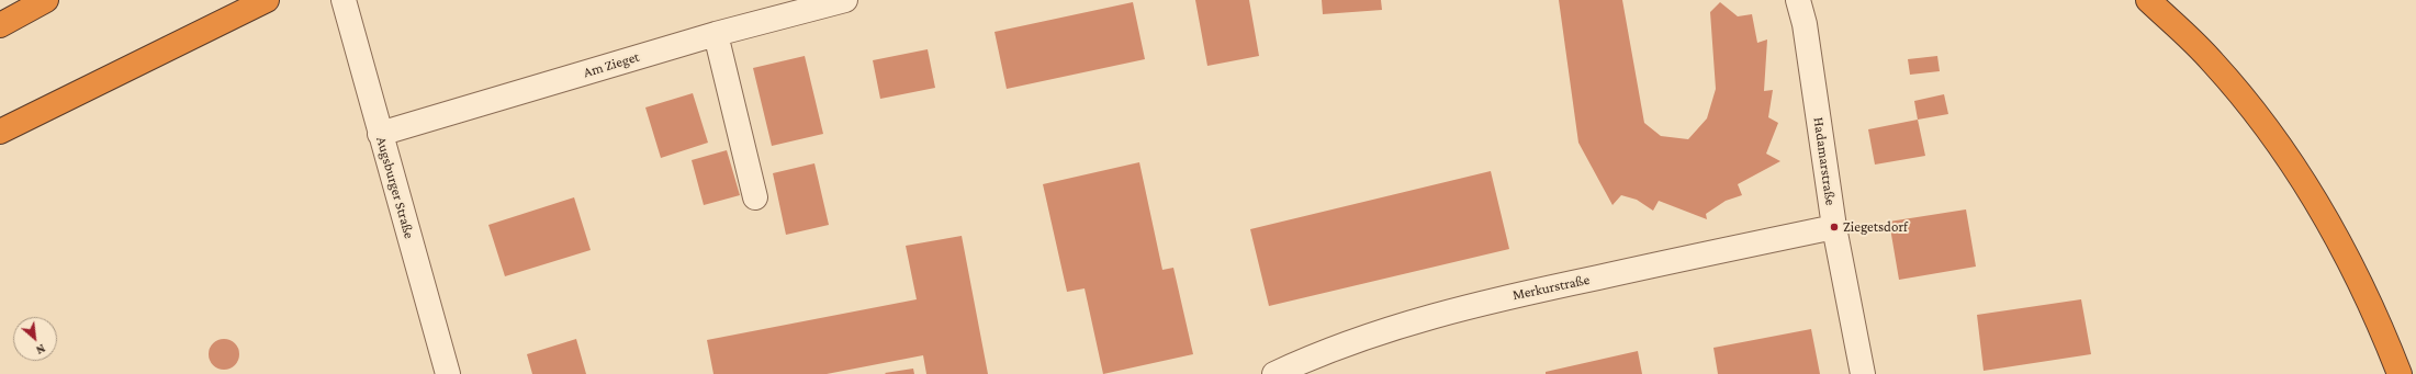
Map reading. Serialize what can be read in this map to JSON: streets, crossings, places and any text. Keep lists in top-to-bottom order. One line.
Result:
{"streets":{"street":["Am Zieget","Hadamarstraße","Augsburger Straße","Merkurstraße"]},"crossings":[["Am Zieget","Augsburger Straße"],["Hadamarstraße","Merkurstraße"]],"places":["Ziegetsdorf"],"north":"bottom right"}
